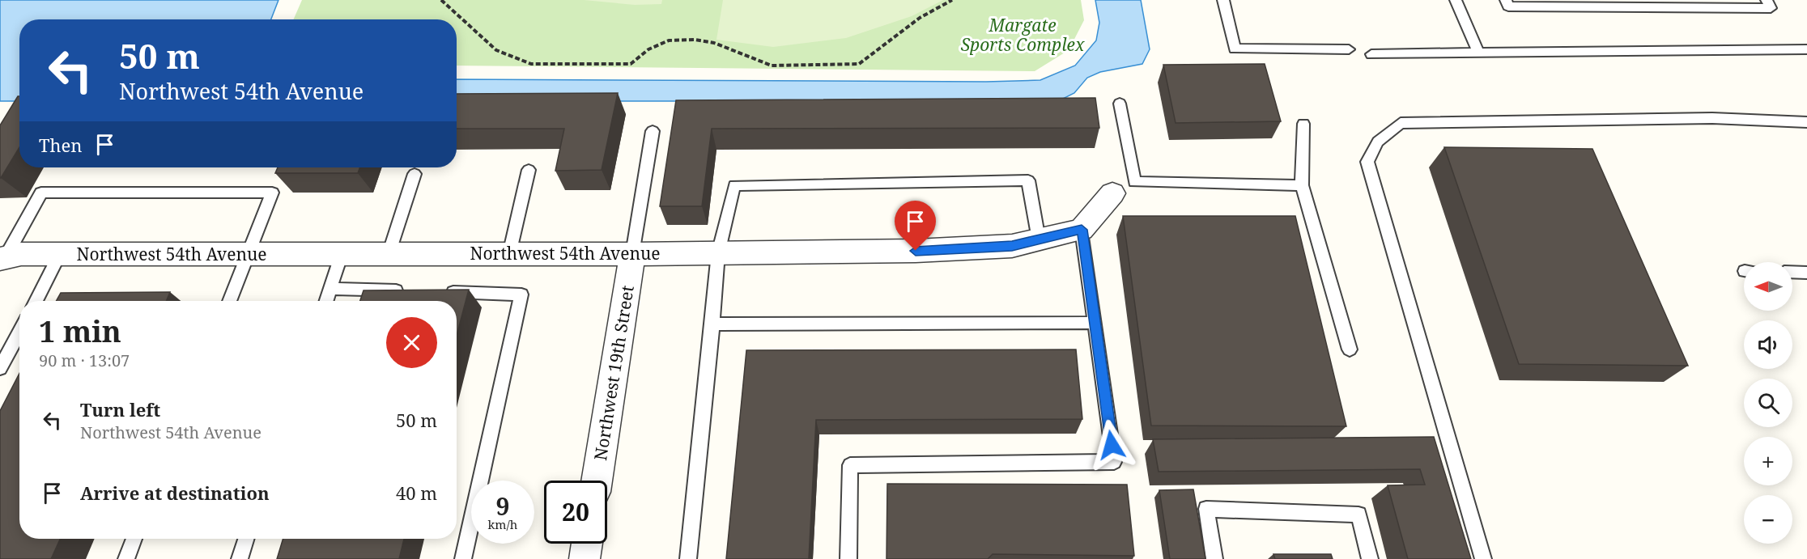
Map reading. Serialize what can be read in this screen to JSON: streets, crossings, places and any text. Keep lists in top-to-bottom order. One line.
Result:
{"streets":{"street":["Northwest 54th Avenue","Northwest 19th Street"]},"crossings":[["Northwest 54th Avenue","Northwest 19th Street"]],"parks":["Margate Sports Complex"],"north":"left","page":{"turn":["50 m","Northwest 54th Avenue"],"then":"Then","map_buttons":["+","−"],"heading":["1 min","90 m · 13:07"],"list":[{"name":"Turn left","note":"Northwest 54th Avenue","value":"50 m"},{"name":"Arrive at destination","value":"40 m"}],"speed":"9 km/h","limit":"20"}}
